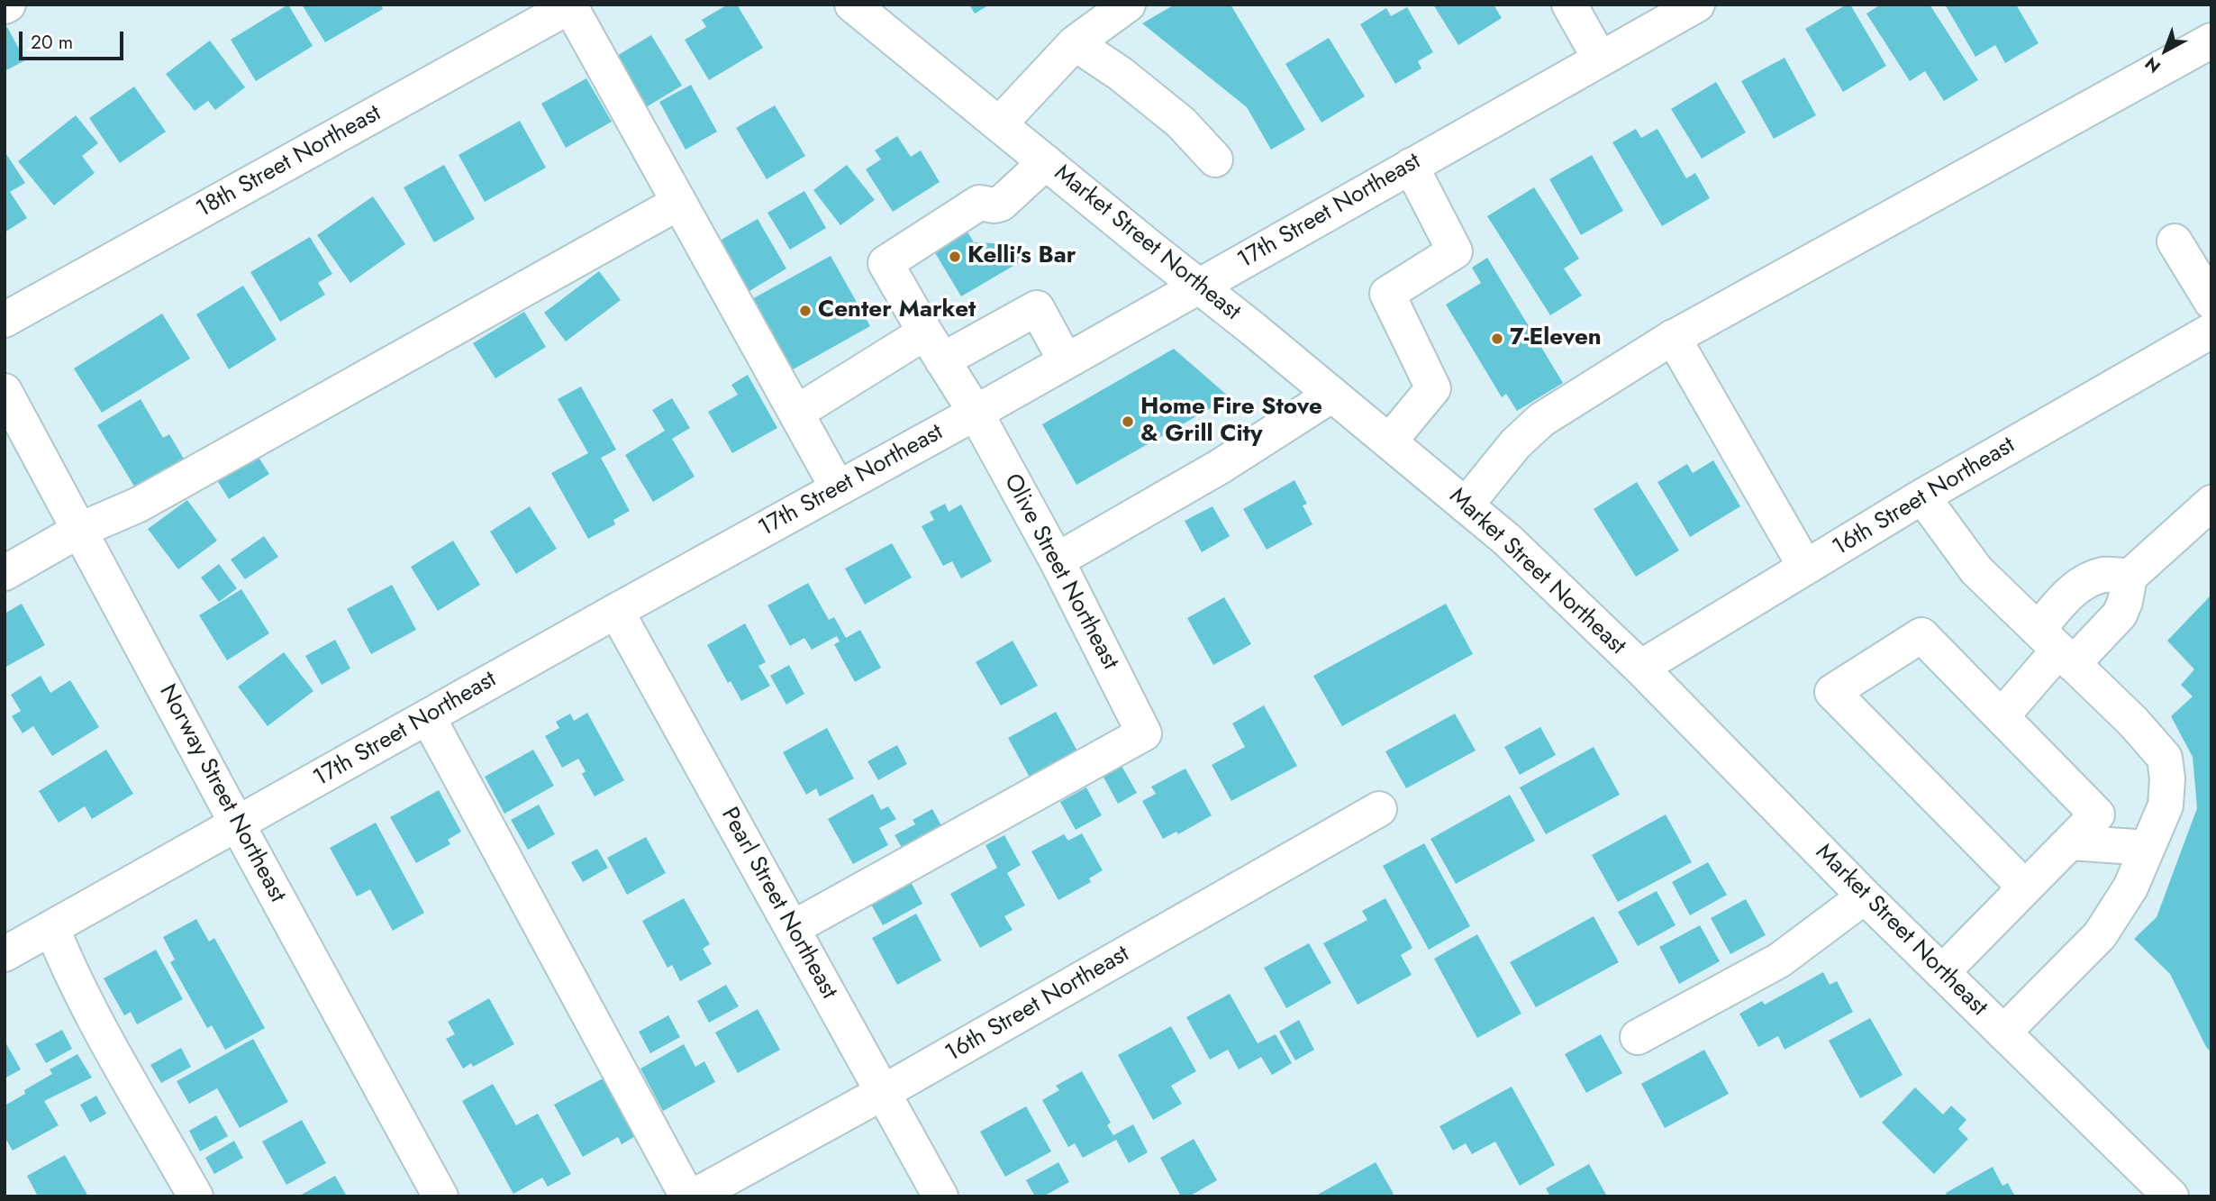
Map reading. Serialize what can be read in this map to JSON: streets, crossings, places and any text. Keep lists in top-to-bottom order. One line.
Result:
{"streets":{"street":["18th Street Northeast","17th Street Northeast","Market Street Northeast","16th Street Northeast","Olive Street Northeast","Norway Street Northeast","Pearl Street Northeast"]},"crossings":[["17th Street Northeast","Market Street Northeast"],["17th Street Northeast","Olive Street Northeast"],["17th Street Northeast","Norway Street Northeast"],["17th Street Northeast","Pearl Street Northeast"],["Market Street Northeast","16th Street Northeast"],["Market Street Northeast","Olive Street Northeast"],["16th Street Northeast","Pearl Street Northeast"],["Olive Street Northeast","Pearl Street Northeast"]],"places":["Kelli's Bar","Center Market","7-Eleven","Home Fire Stove & Grill City"],"scale_bar":"20 m","north":"bottom left"}
